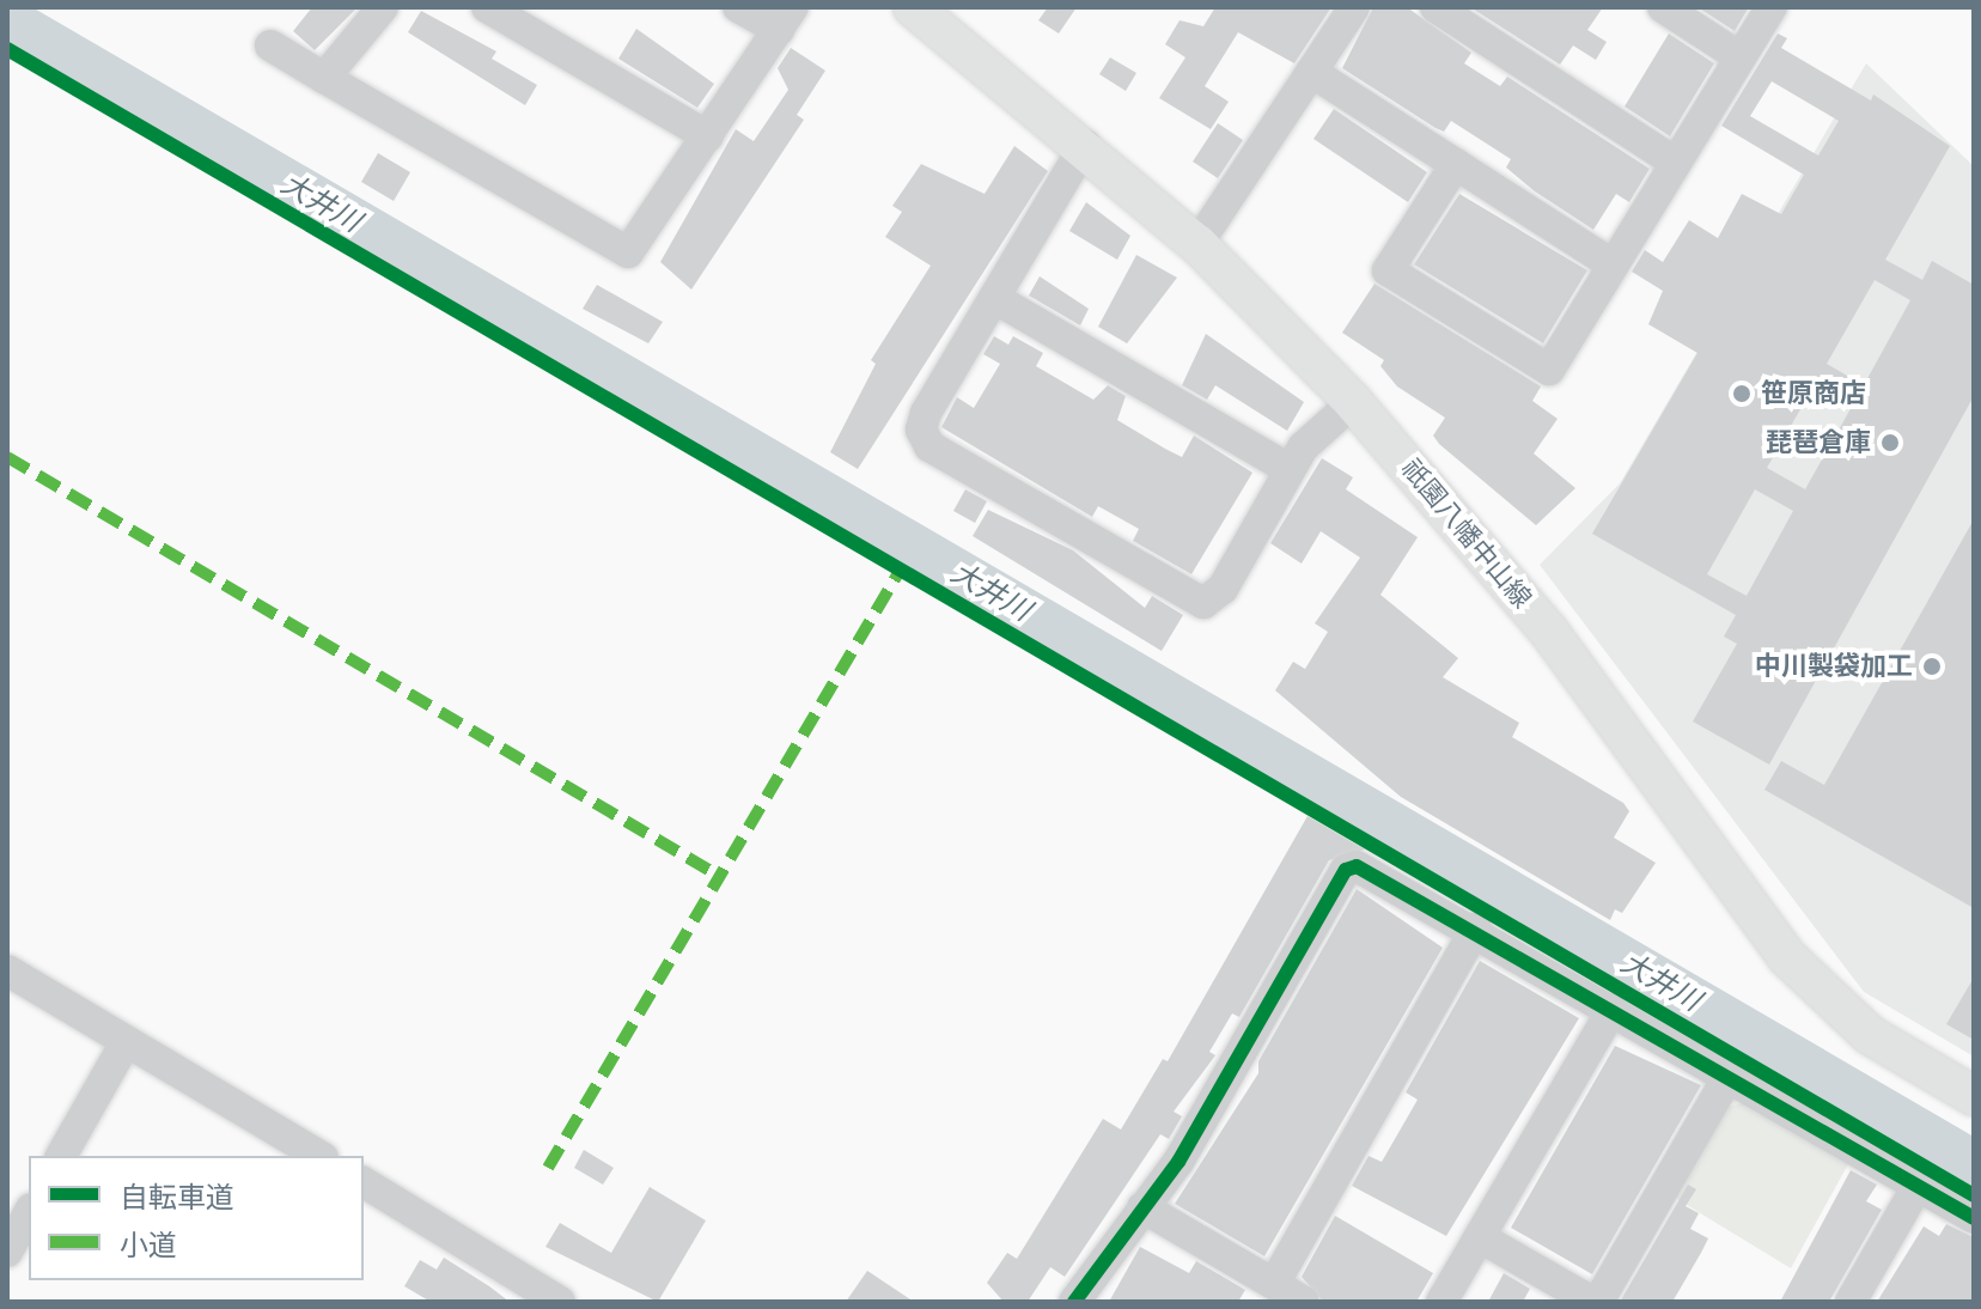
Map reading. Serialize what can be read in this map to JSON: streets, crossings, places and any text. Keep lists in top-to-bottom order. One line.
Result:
{"streets":{"main road":["祇園八幡中山線"]},"water":["大井川"],"places":["笹原商店","琵琶倉庫","中川製袋加工"],"legend":["自転車道","小道"]}
